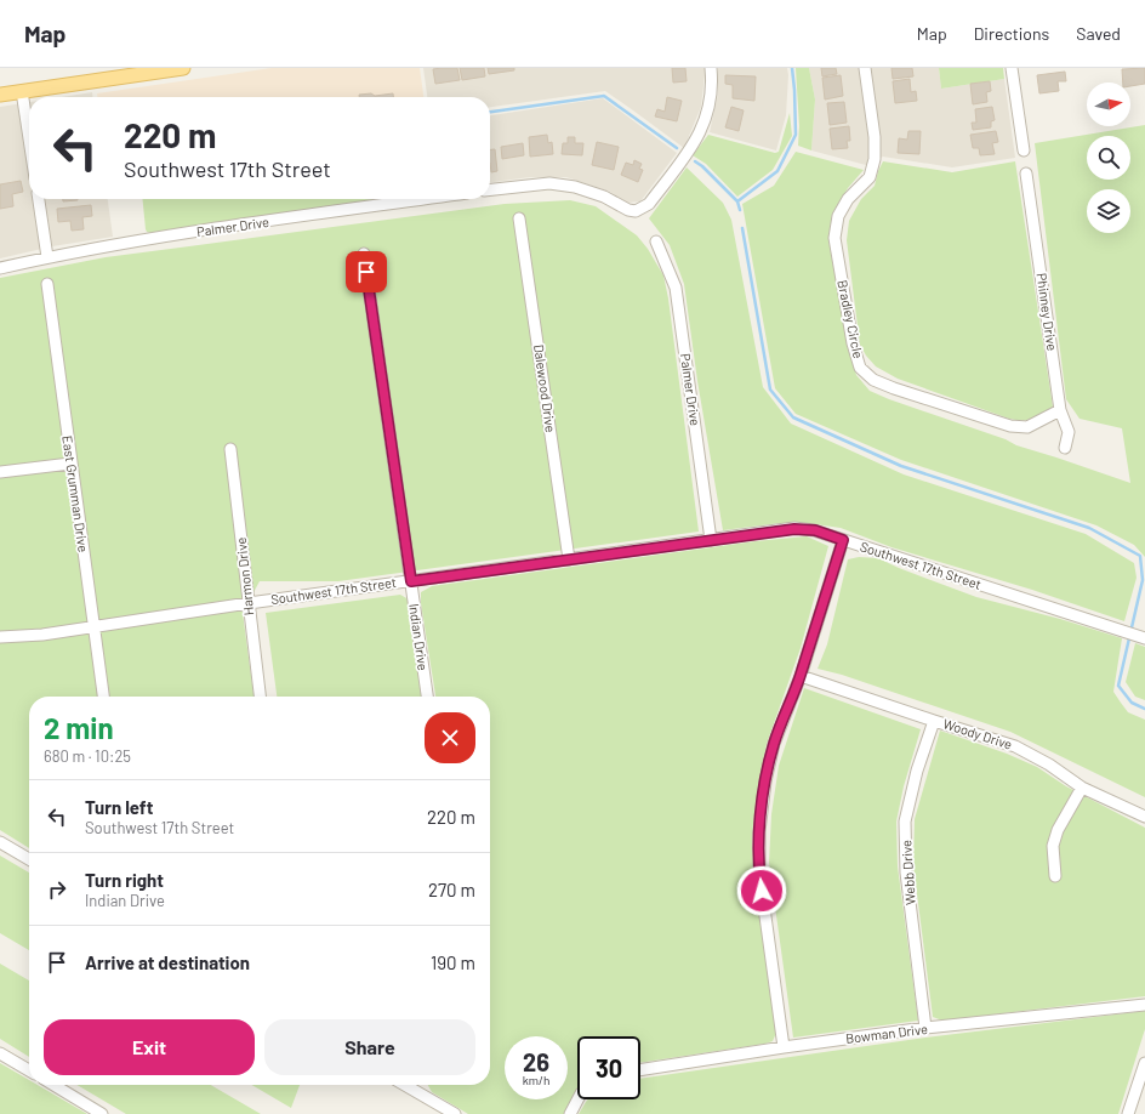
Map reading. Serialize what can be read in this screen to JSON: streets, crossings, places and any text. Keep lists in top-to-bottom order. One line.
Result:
{"streets":{"street":["Palmer Drive","Phinney Drive","Bradley Circle","Dalewood Drive","East Grumman Drive","Southwest 17th Street","Harmon Drive","Indian Drive","Woody Drive","Webb Drive","Bowman Drive"]},"crossings":[["Palmer Drive","Southwest 17th Street"],["Phinney Drive","Bradley Circle"],["Dalewood Drive","Southwest 17th Street"],["East Grumman Drive","Southwest 17th Street"],["Southwest 17th Street","Harmon Drive"],["Southwest 17th Street","Indian Drive"],["Woody Drive","Webb Drive"],["Webb Drive","Bowman Drive"]],"north":"right","page":{"header":"Map","nav":["Map","Directions","Saved"],"turn":["220 m","Southwest 17th Street"],"heading":["2 min","680 m · 10:25"],"list":[{"name":"Turn left","note":"Southwest 17th Street","value":"220 m"},{"name":"Turn right","note":"Indian Drive","value":"270 m"},{"name":"Arrive at destination","value":"190 m"}],"buttons":["Exit","Share"],"speed":"26 km/h","limit":"30"}}
